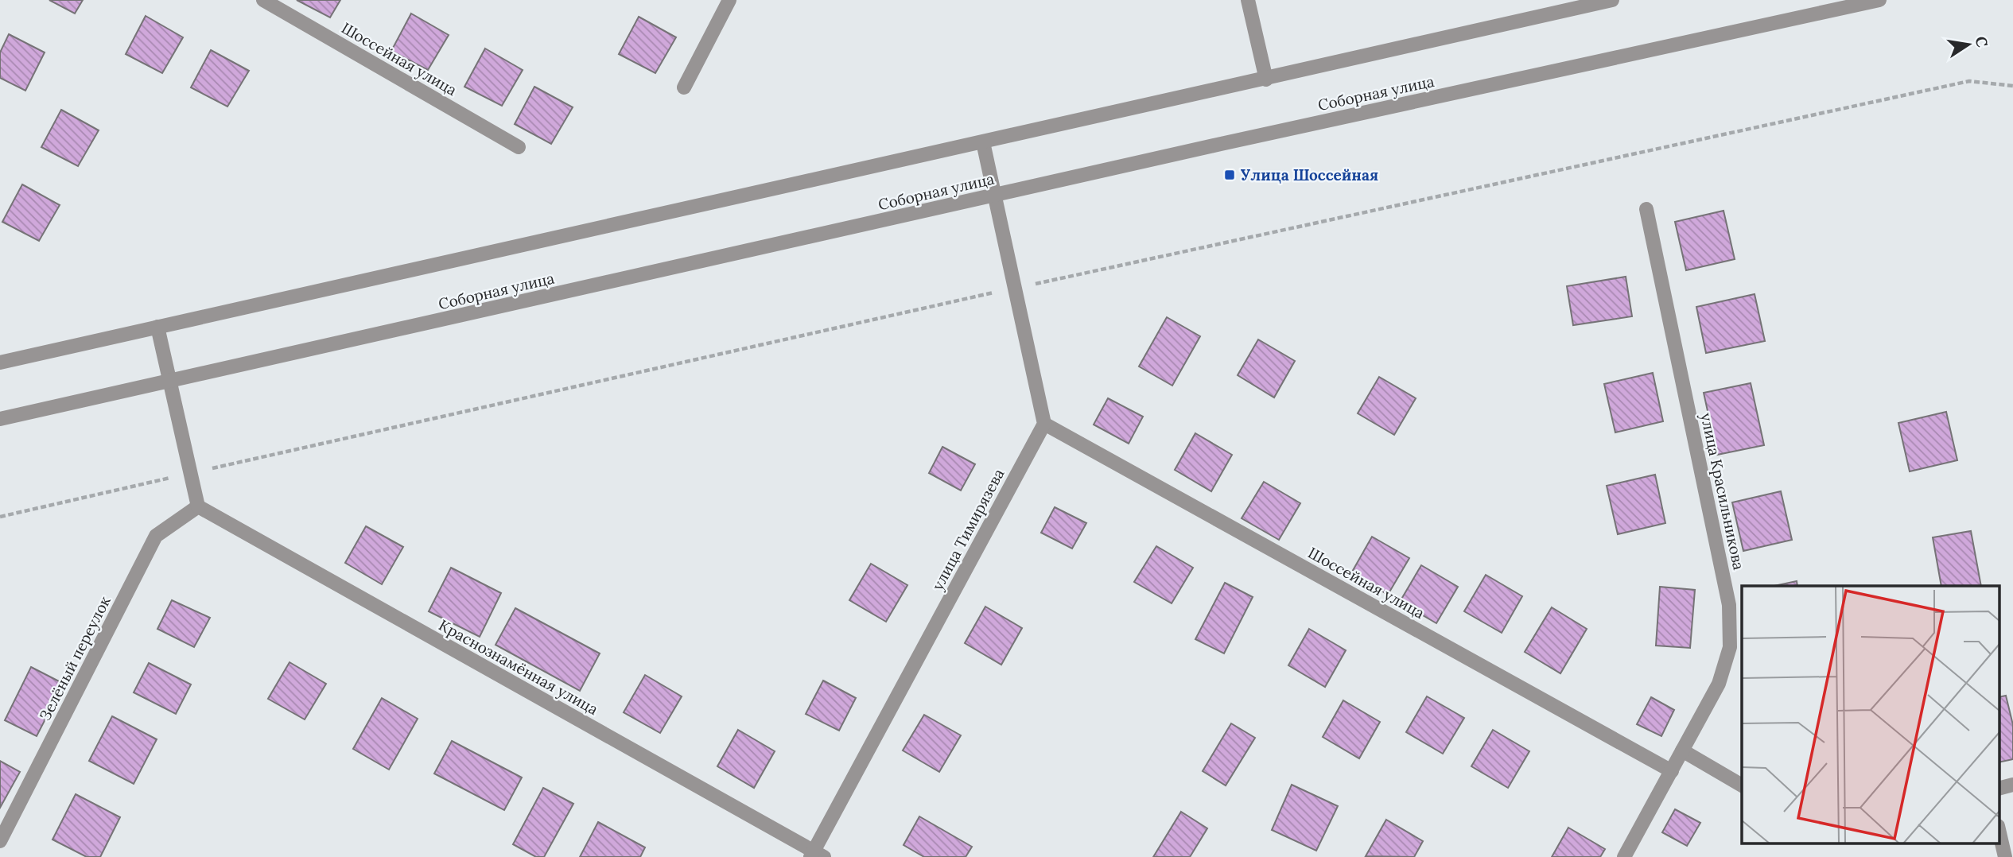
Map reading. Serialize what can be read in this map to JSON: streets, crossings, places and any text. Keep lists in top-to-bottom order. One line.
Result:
{"streets":{"street":["Шоссейная улица","Соборная улица","улица Красильникова","улица Тимирязева","Зелёный переулок","Краснознамённая улица"]},"crossings":[["Шоссейная улица","улица Красильникова"],["Шоссейная улица","улица Тимирязева"],["улица Тимирязева","Краснознамённая улица"],["Зелёный переулок","Краснознамённая улица"]],"places":{"transit":["Улица Шоссейная"]},"north":"right"}
